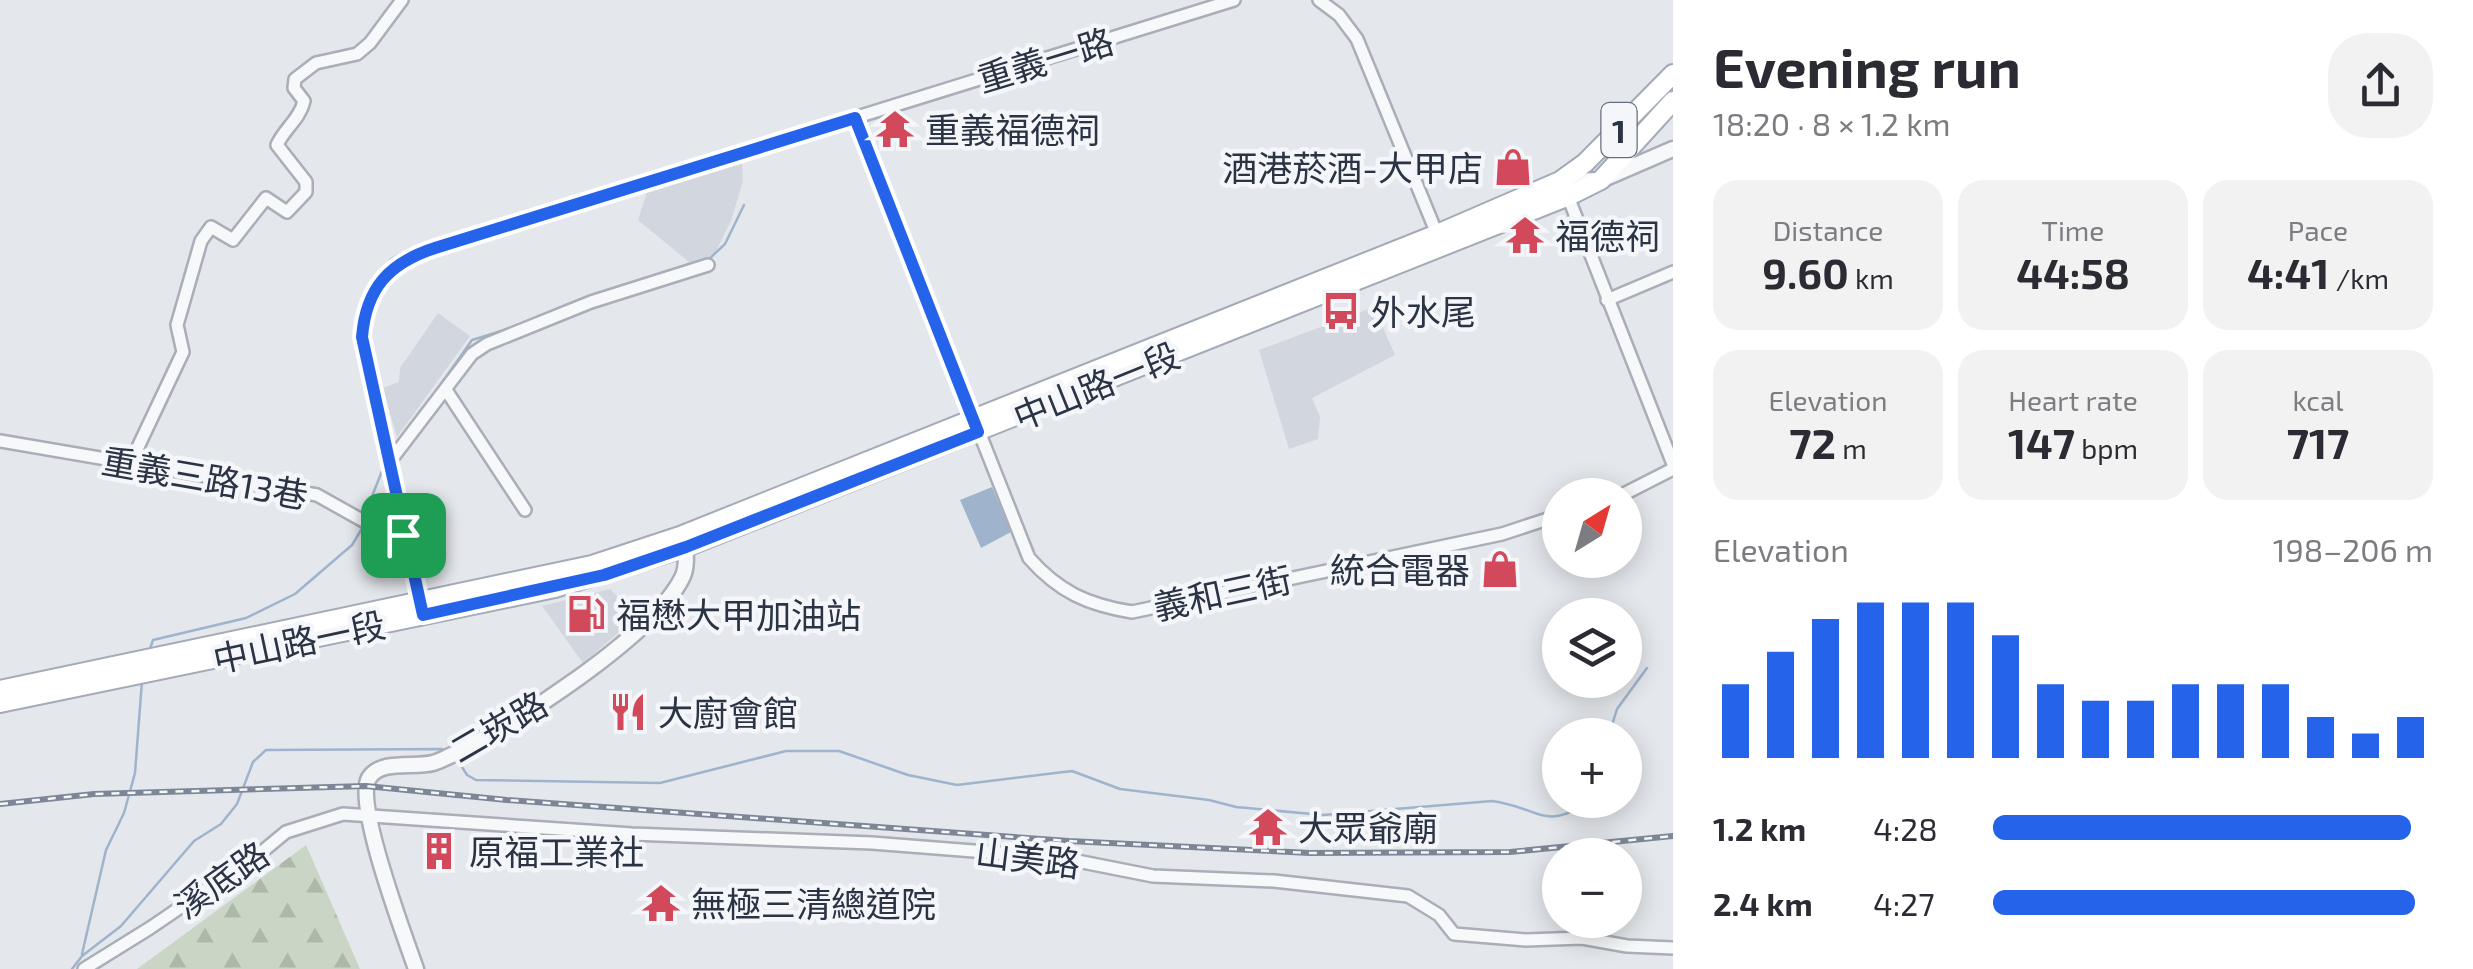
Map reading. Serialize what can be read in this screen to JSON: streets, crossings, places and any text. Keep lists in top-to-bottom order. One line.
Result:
{"streets":{"main road":["1","中山路一段"],"street":["重義一路","重義三路13巷","義和三街","二崁路","山美路","溪底路"]},"crossings":[["重義一路","中山路一段"],["重義一路","重義三路13巷"],["重義一路","義和三街"],["1","中山路一段"],["中山路一段","義和三街"],["中山路一段","二崁路"],["二崁路","山美路"],["二崁路","溪底路"],["山美路","溪底路"]],"places":{"temple":["重義福德祠","福德祠","大眾爺廟","無極三清總道院"],"shop":["酒港菸酒-大甲店","統合電器"],"bus stop":["外水尾"],"fuel station":["福懋大甲加油站"],"restaurant":["大廚會館"],"building":["原福工業社"]},"north":"top right","page":{"heading":["Evening run","18:20 · 8 × 1.2 km"],"stats":[["Distance","9.60 km"],["Time","44:58"],["Pace","4:41 /km"],["Elevation","72 m"],["Heart rate","147 bpm"],["kcal","717"]],"map_buttons":["+","−"],"chart":["Elevation","198–206 m"],"list":[{"name":"1.2 km","note":"4:28"},{"name":"2.4 km","note":"4:27"}]}}
